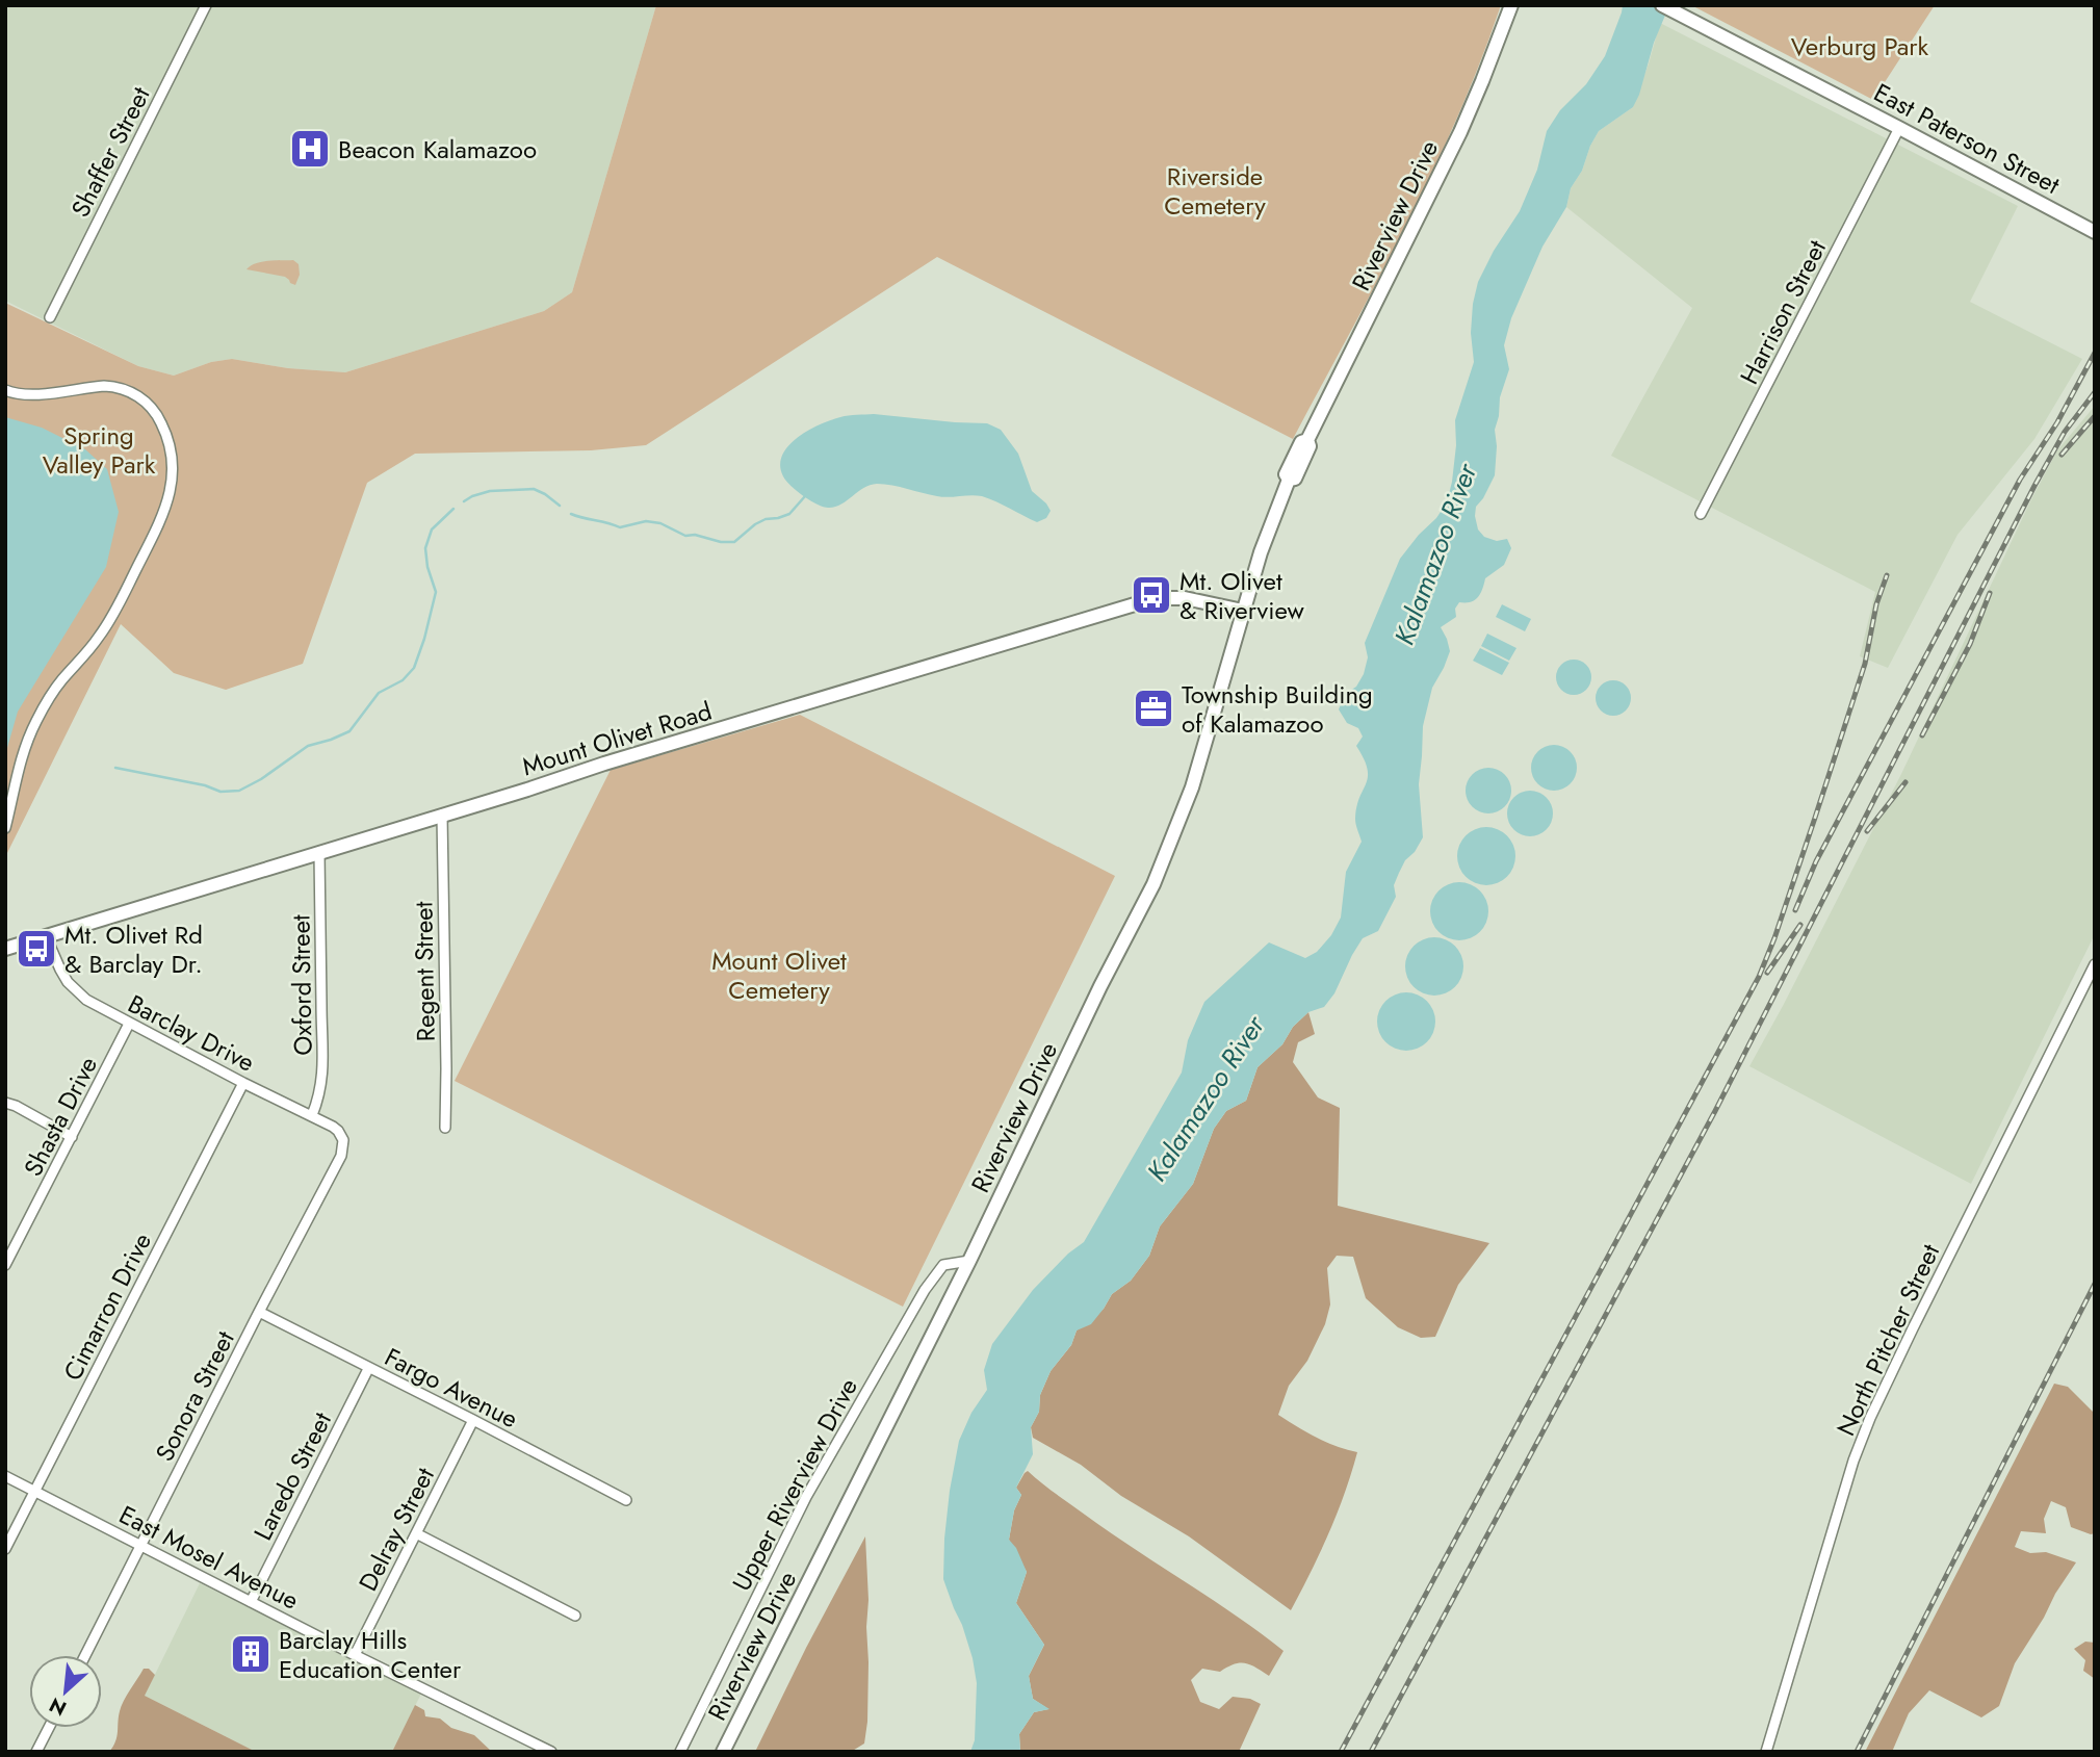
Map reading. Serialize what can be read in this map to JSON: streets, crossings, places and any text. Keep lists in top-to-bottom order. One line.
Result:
{"streets":{"street":["East Paterson Street","Shaffer Street","Riverview Drive","Harrison Street","Mount Olivet Road","Regent Street","Oxford Street","Barclay Drive","Shasta Drive","Cimarron Drive","North Pitcher Street","Fargo Avenue","Sonora Street","Laredo Street","Upper Riverview Drive","Delray Street","East Mosel Avenue"]},"crossings":[["East Paterson Street","Harrison Street"],["Riverview Drive","Mount Olivet Road"],["Riverview Drive","Upper Riverview Drive"],["Mount Olivet Road","Regent Street"],["Mount Olivet Road","Oxford Street"],["Mount Olivet Road","Barclay Drive"],["Oxford Street","Barclay Drive"],["Barclay Drive","Shasta Drive"],["Barclay Drive","Cimarron Drive"],["Barclay Drive","Sonora Street"],["Cimarron Drive","East Mosel Avenue"],["Fargo Avenue","Sonora Street"],["Fargo Avenue","Laredo Street"],["Fargo Avenue","Delray Street"],["Sonora Street","East Mosel Avenue"],["Laredo Street","East Mosel Avenue"],["Delray Street","East Mosel Avenue"]],"water":["Kalamazoo River"],"parks":["Verburg Park","Riverside Cemetery","Spring Valley Park","Mount Olivet Cemetery"],"places":{"hospital":["Beacon Kalamazoo"],"bus stop":["Mt. Olivet & Riverview","Mt. Olivet Rd & Barclay Dr."],"office":["Township Building of Kalamazoo"],"building":["Barclay Hills Education Center"]},"north":"bottom left"}
